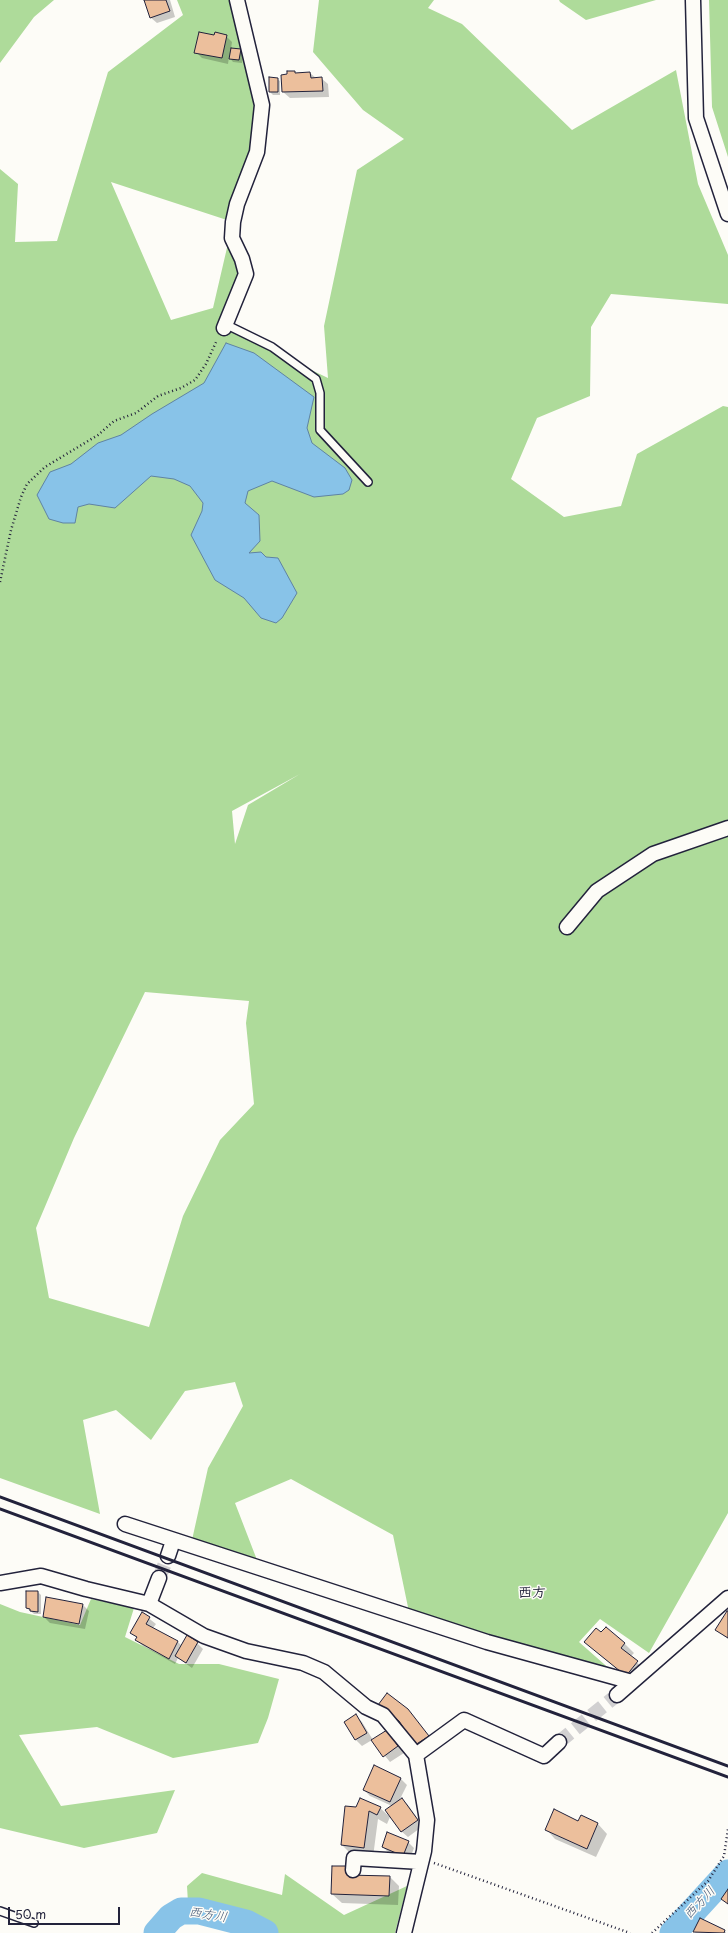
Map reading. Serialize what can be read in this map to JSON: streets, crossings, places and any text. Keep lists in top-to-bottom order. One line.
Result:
{"districts":["西方"],"water":["西方川"],"scale_bar":"50 m"}
